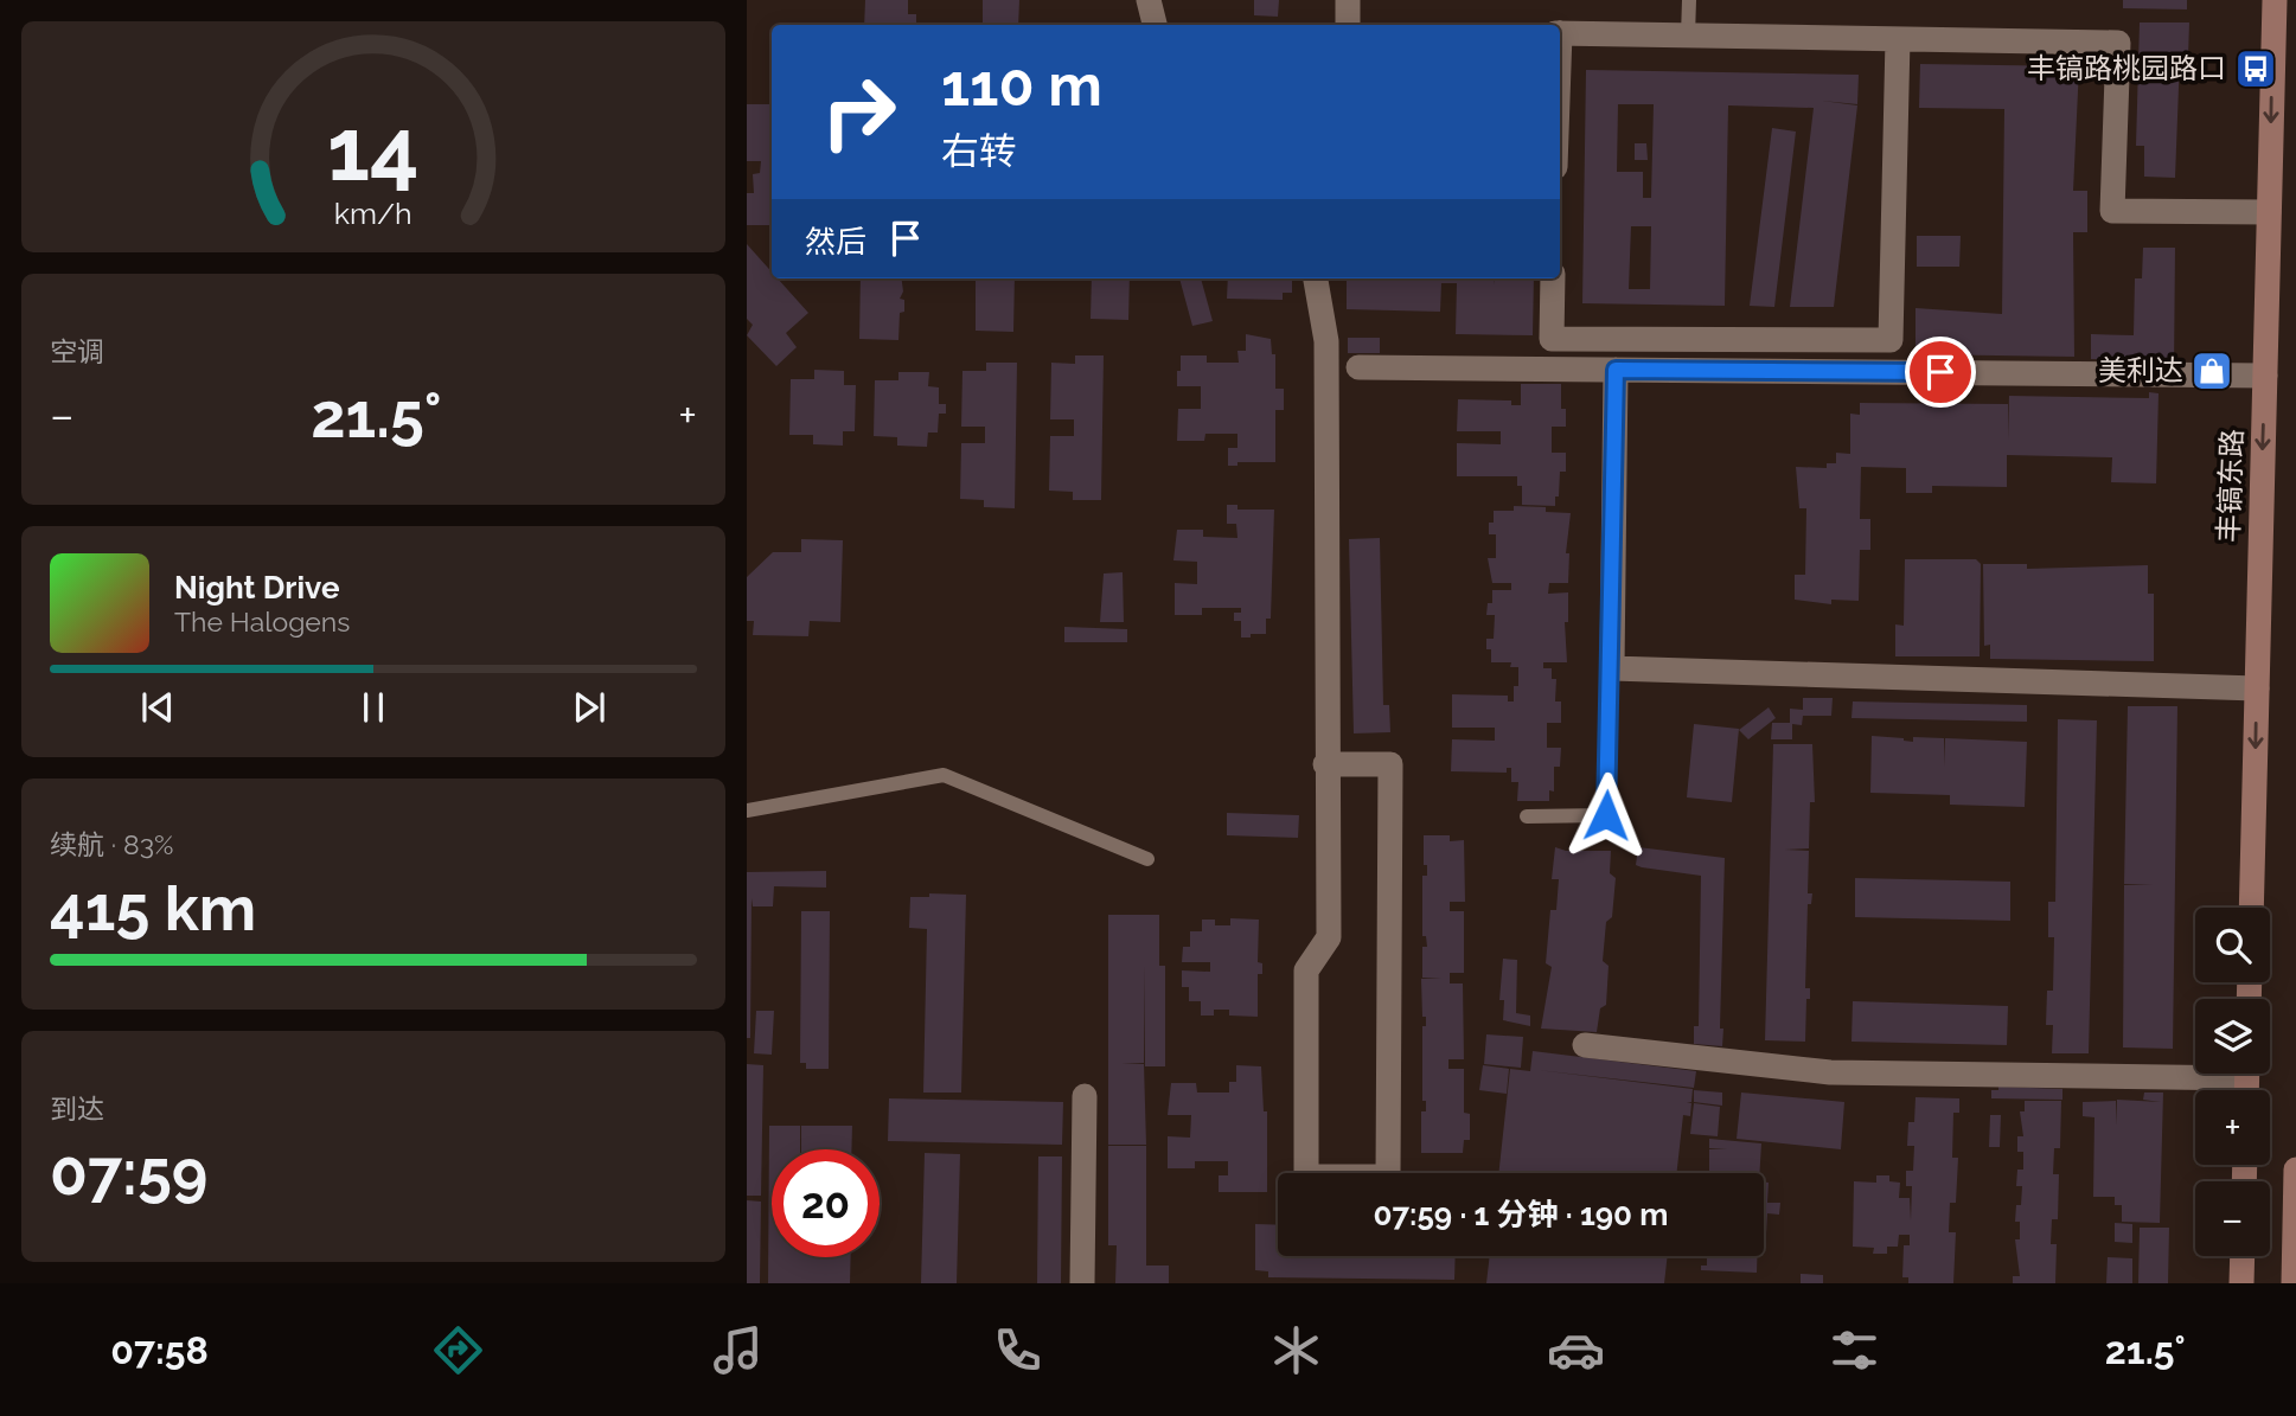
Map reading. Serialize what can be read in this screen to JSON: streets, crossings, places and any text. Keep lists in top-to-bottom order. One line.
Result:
{"streets":{"main road":["丰镐东路"]},"one_way":["丰镐东路"],"places":{"bus stop":["丰镐路桃园路口"],"shop":["美利达"]},"page":{"turn":["110 m","右转"],"then":"然后","tile":["空调",["续航 · 83%","415 km"],["到达","07:59"]],"heat":["−","21.5°","+"],"song":["Night Drive","The Halogens"],"map_buttons":["+","−"],"limit":"20","trip":"07:59 · 1 分钟 · 190 m","tabs":["07:58","21.5°"],"gauge":["14","km/h"]}}
